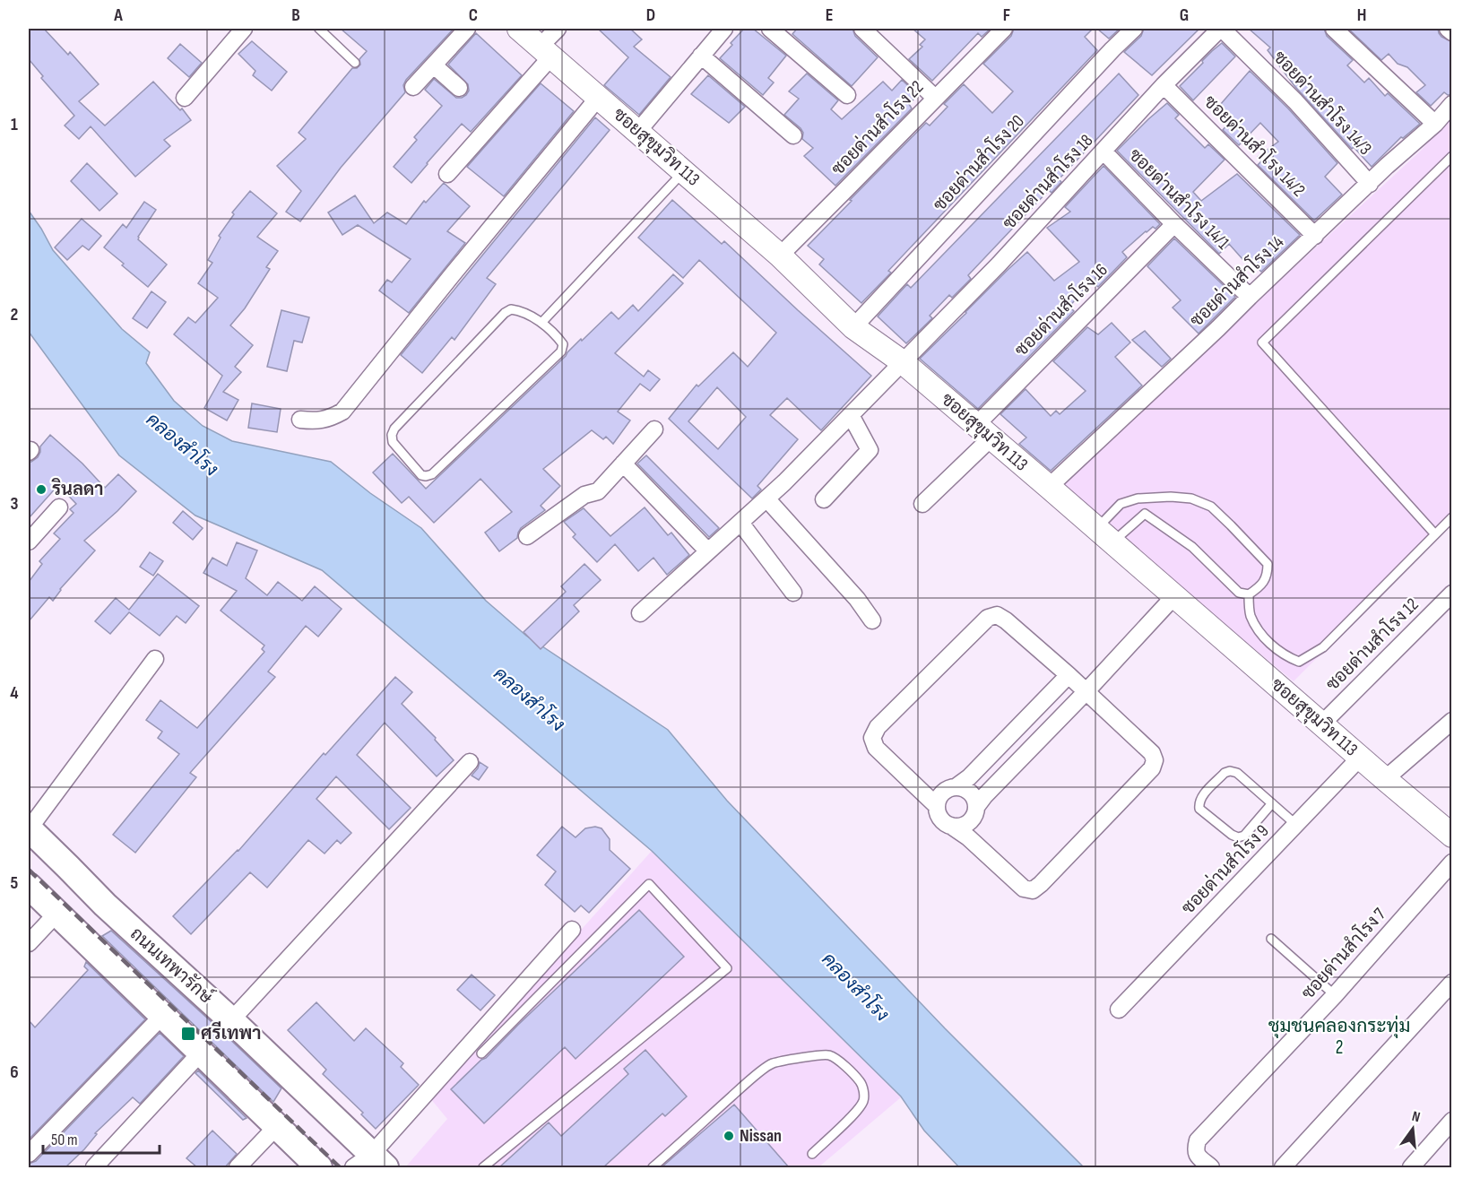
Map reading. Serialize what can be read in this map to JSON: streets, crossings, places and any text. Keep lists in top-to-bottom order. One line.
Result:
{"streets":{"main road":["ซอยสุขุมวิท 113","ถนนเทพารักษ์"],"street":["ซอยด่านสำโรง 14/3","ซอยด่านสำโรง 22","ซอยด่านสำโรง 14/2","ซอยด่านสำโรง 20","ซอยด่านสำโรง 18","ซอยด่านสำโรง 14/1","ซอยด่านสำโรง 14","ซอยด่านสำโรง 16","ซอยด่านสำโรง 12","ซอยด่านสำโรง 9","ซอยด่านสำโรง 7"]},"crossings":[["ซอยด่านสำโรง 14/3","ซอยด่านสำโรง 18"],["ซอยด่านสำโรง 14/3","ซอยด่านสำโรง 14"],["ซอยด่านสำโรง 22","ซอยสุขุมวิท 113"],["ซอยด่านสำโรง 14/2","ซอยด่านสำโรง 18"],["ซอยด่านสำโรง 14/2","ซอยด่านสำโรง 14"],["ซอยสุขุมวิท 113","ซอยด่านสำโรง 20"],["ซอยสุขุมวิท 113","ซอยด่านสำโรง 18"],["ซอยสุขุมวิท 113","ซอยด่านสำโรง 14"],["ซอยสุขุมวิท 113","ซอยด่านสำโรง 16"],["ซอยสุขุมวิท 113","ซอยด่านสำโรง 12"],["ซอยสุขุมวิท 113","ซอยด่านสำโรง 9"],["ซอยด่านสำโรง 18","ซอยด่านสำโรง 14/1"],["ซอยด่านสำโรง 14/1","ซอยด่านสำโรง 14"],["ซอยด่านสำโรง 14/1","ซอยด่านสำโรง 16"]],"districts":["ชุมชนคลองกระทุ่ม 2"],"water":["คลองสำโรง"],"places":{"other":["รินลดา","Nissan"],"transit":["ศรีเทพา"]},"scale_bar":"50 m","north":"top","grid":{"columns":["A","B","C","D","E","F","G","H"],"rows":["1","2","3","4","5","6"]}}
